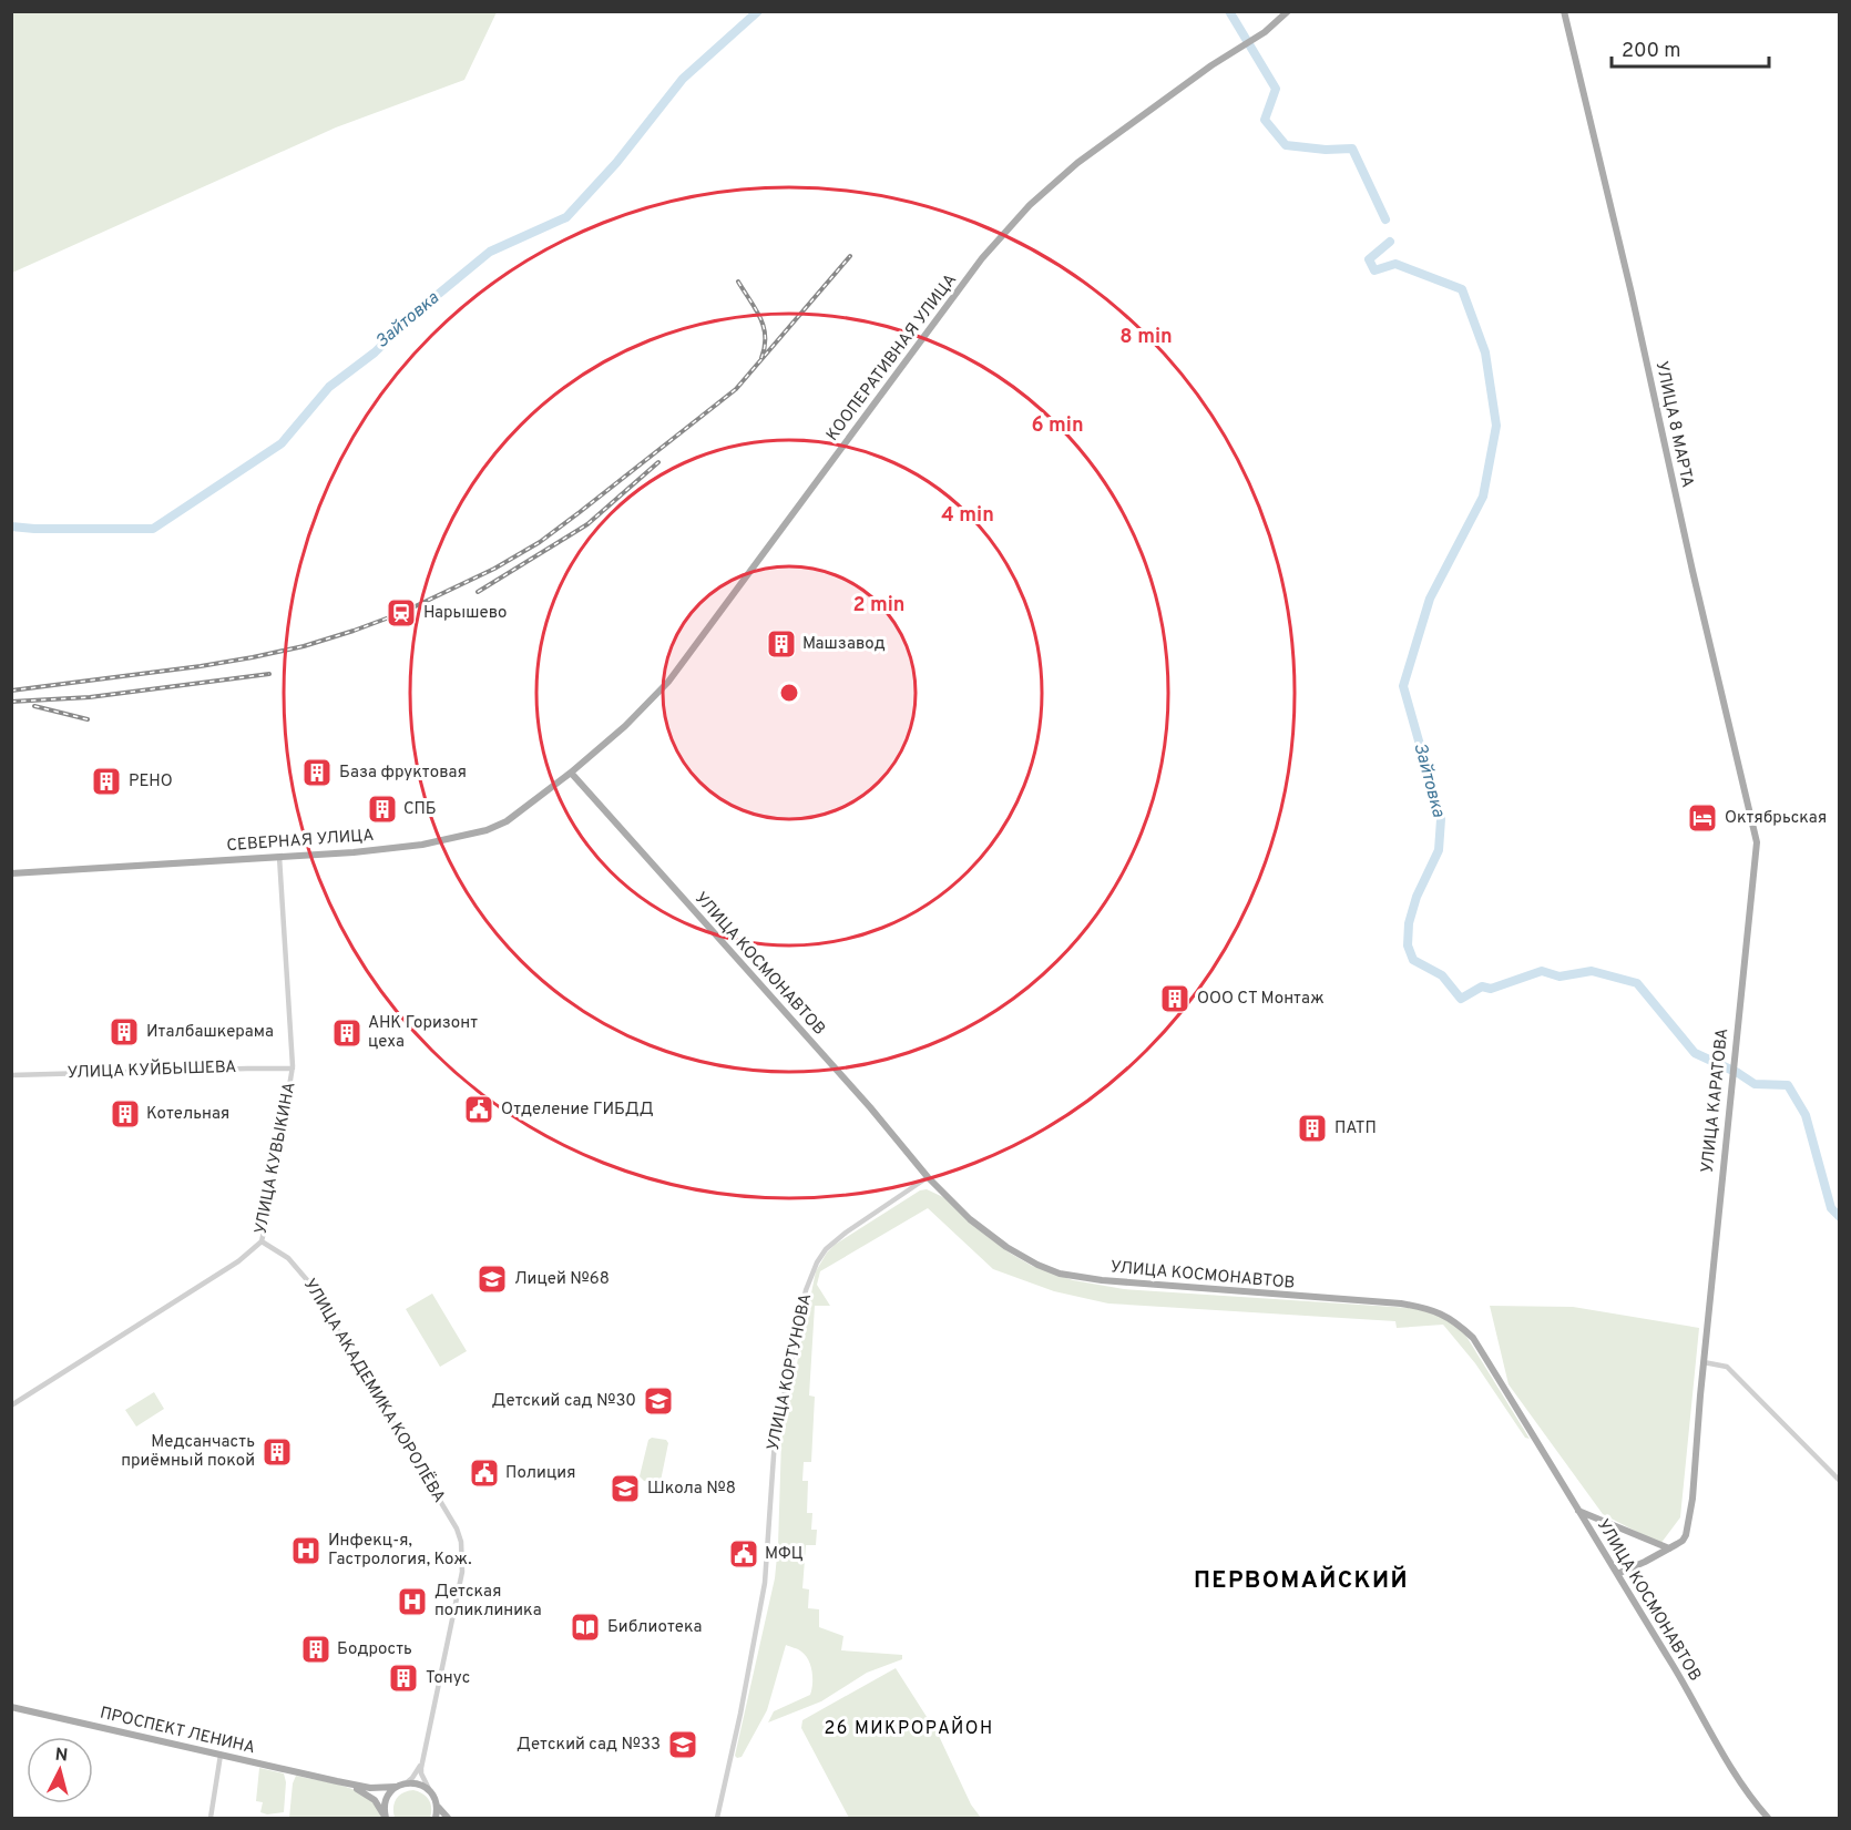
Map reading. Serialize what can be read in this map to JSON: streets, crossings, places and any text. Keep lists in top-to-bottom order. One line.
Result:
{"streets":{"main road":["КООПЕРАТИВНАЯ УЛИЦА","УЛИЦА 8 МАРТА","СЕВЕРНАЯ УЛИЦА","УЛИЦА КОСМОНАВТОВ","УЛИЦА КАРАТОВА","ПРОСПЕКТ ЛЕНИНА"],"street":["УЛИЦА КУЙБЫШЕВА","УЛИЦА КУВЫКИНА","УЛИЦА КОРТУНОВА","УЛИЦА АКАДЕМИКА КОРОЛЁВА"]},"crossings":[["КООПЕРАТИВНАЯ УЛИЦА","СЕВЕРНАЯ УЛИЦА"],["КООПЕРАТИВНАЯ УЛИЦА","УЛИЦА КОСМОНАВТОВ"],["УЛИЦА 8 МАРТА","УЛИЦА КАРАТОВА"],["СЕВЕРНАЯ УЛИЦА","УЛИЦА КОСМОНАВТОВ"],["СЕВЕРНАЯ УЛИЦА","УЛИЦА КУВЫКИНА"],["УЛИЦА КОСМОНАВТОВ","УЛИЦА КАРАТОВА"],["УЛИЦА КОСМОНАВТОВ","УЛИЦА КОРТУНОВА"],["УЛИЦА КУЙБЫШЕВА","УЛИЦА КУВЫКИНА"],["УЛИЦА КУВЫКИНА","УЛИЦА АКАДЕМИКА КОРОЛЁВА"]],"districts":["ПЕРВОМАЙСКИЙ","26 МИКРОРАЙОН"],"water":["Зайтовка"],"places":{"station":["Нарышево"],"building":["Машзавод","База фруктовая","РЕНО","СПБ","ООО СТ Монтаж","Италбашкерама","АНК Горизонт цеха","Котельная","ПАТП","Медсанчасть приёмный покой","Бодрость","Тонус"],"hotel":["Октябрьская"],"public building":["Отделение ГИБДД","Полиция","МФЦ"],"school or university":["Лицей №68","Детский сад №30","Школа №8","Детский сад №33"],"hospital":["Инфекц-я, Гастрология, Кож.","Детская поликлиника"],"library":["Библиотека"]},"scale_bar":"200 m","north":"top","rings":["8 min","6 min","4 min","2 min"]}
